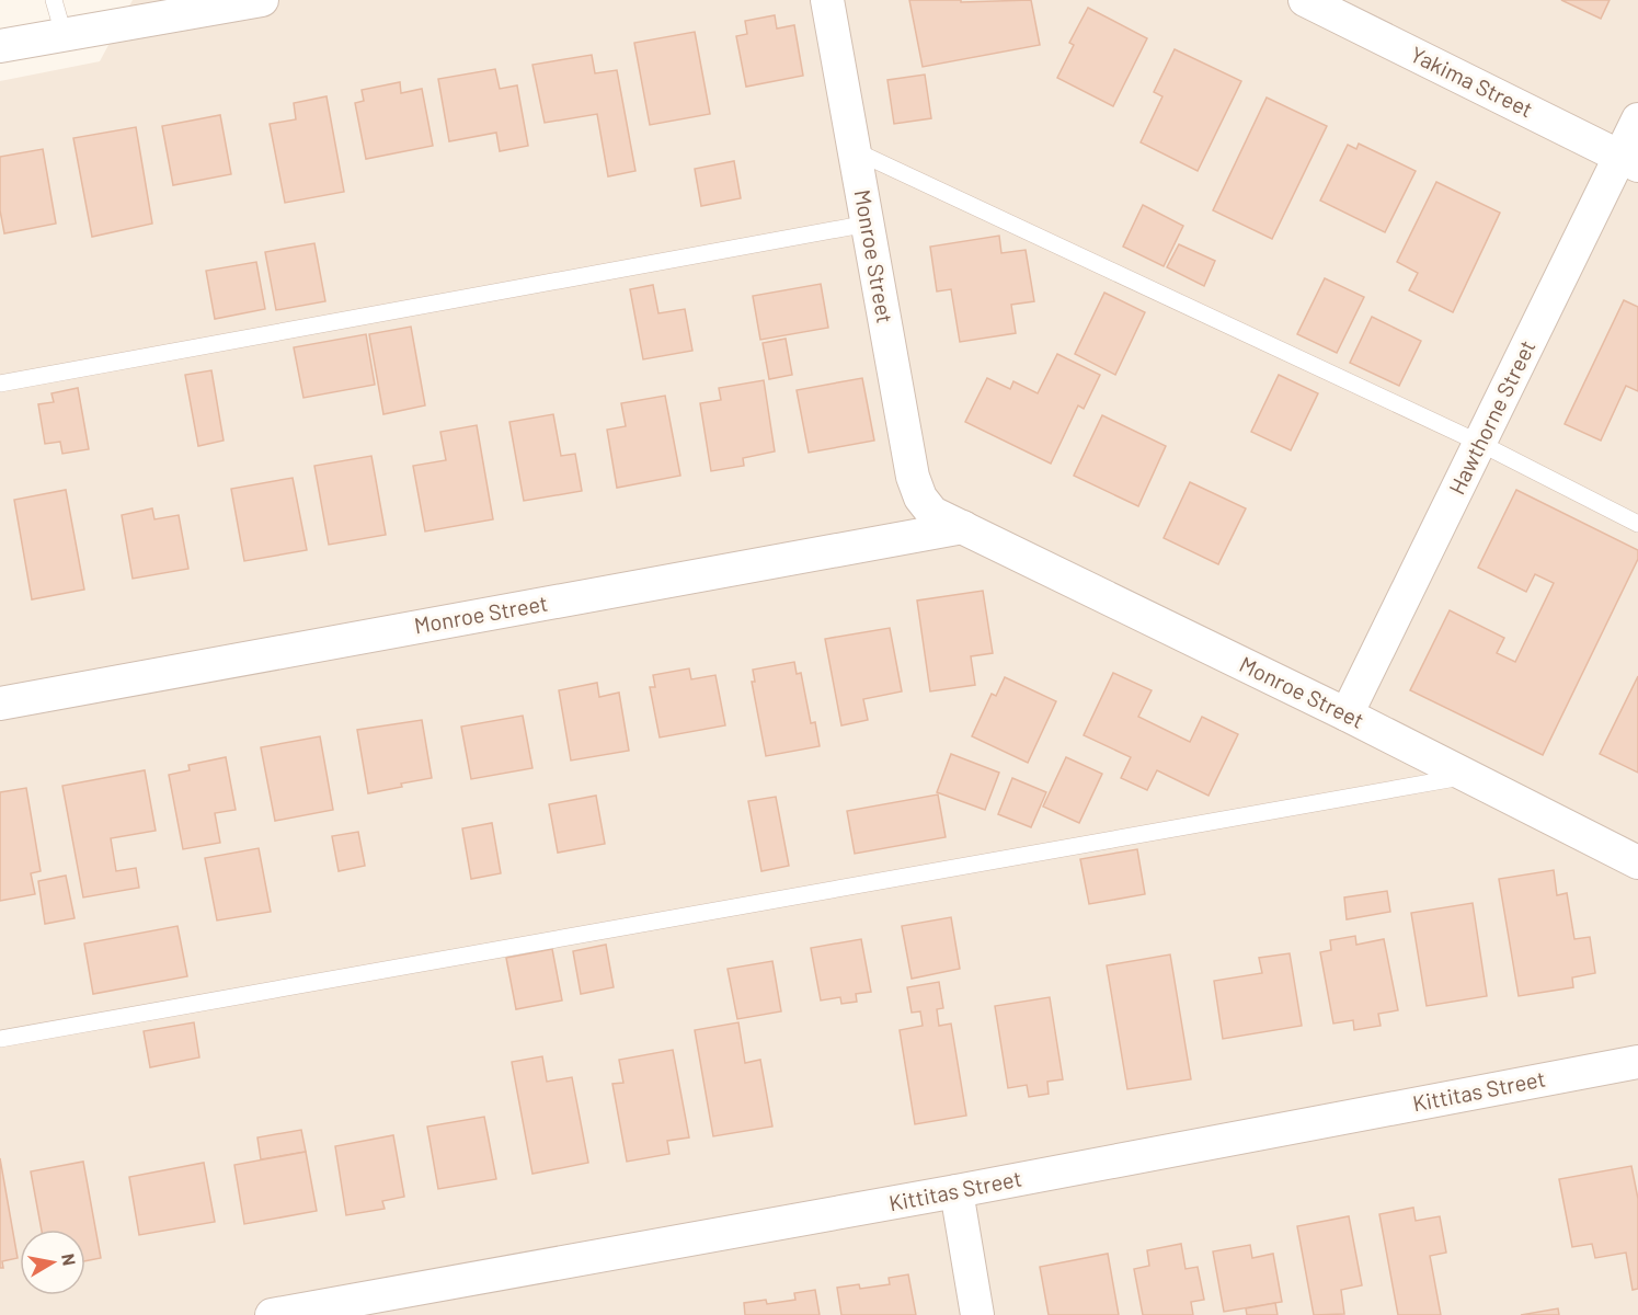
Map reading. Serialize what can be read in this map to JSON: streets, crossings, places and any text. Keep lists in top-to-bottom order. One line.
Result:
{"streets":{"street":["Yakima Street","Monroe Street","Hawthorne Street","Kittitas Street"]},"crossings":[["Yakima Street","Hawthorne Street"],["Monroe Street","Hawthorne Street"]],"north":"right"}
